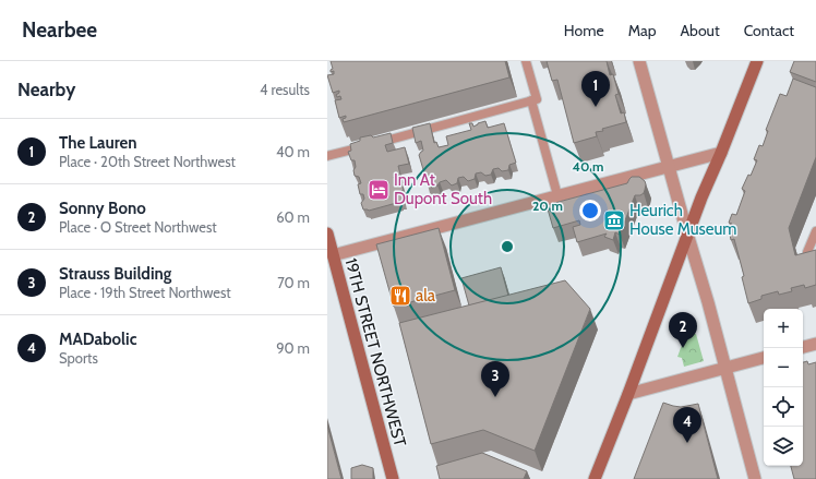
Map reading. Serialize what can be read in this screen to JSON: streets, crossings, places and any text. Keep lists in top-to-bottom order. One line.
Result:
{"streets":{"main road":["19TH STREET NORTHWEST"]},"places":{"hotel":["Inn At Dupont South"],"museum":["Heurich House Museum"],"restaurant":["ala"]},"page":{"header":"Nearbee","nav":["Home","Map","About","Contact"],"heading":["Nearby","4 results"],"pins":["1","2","3","4"],"list":[{"mark":"1","name":"The Lauren","note":"Place · 20th Street Northwest","value":"40 m"},{"mark":"2","name":"Sonny Bono","note":"Place · O Street Northwest","value":"60 m"},{"mark":"3","name":"Strauss Building","note":"Place · 19th Street Northwest","value":"70 m"},{"mark":"4","name":"MADabolic","note":"Sports","value":"90 m"}],"map_buttons":["+","−"]},"rings":["40 m","20 m"]}
